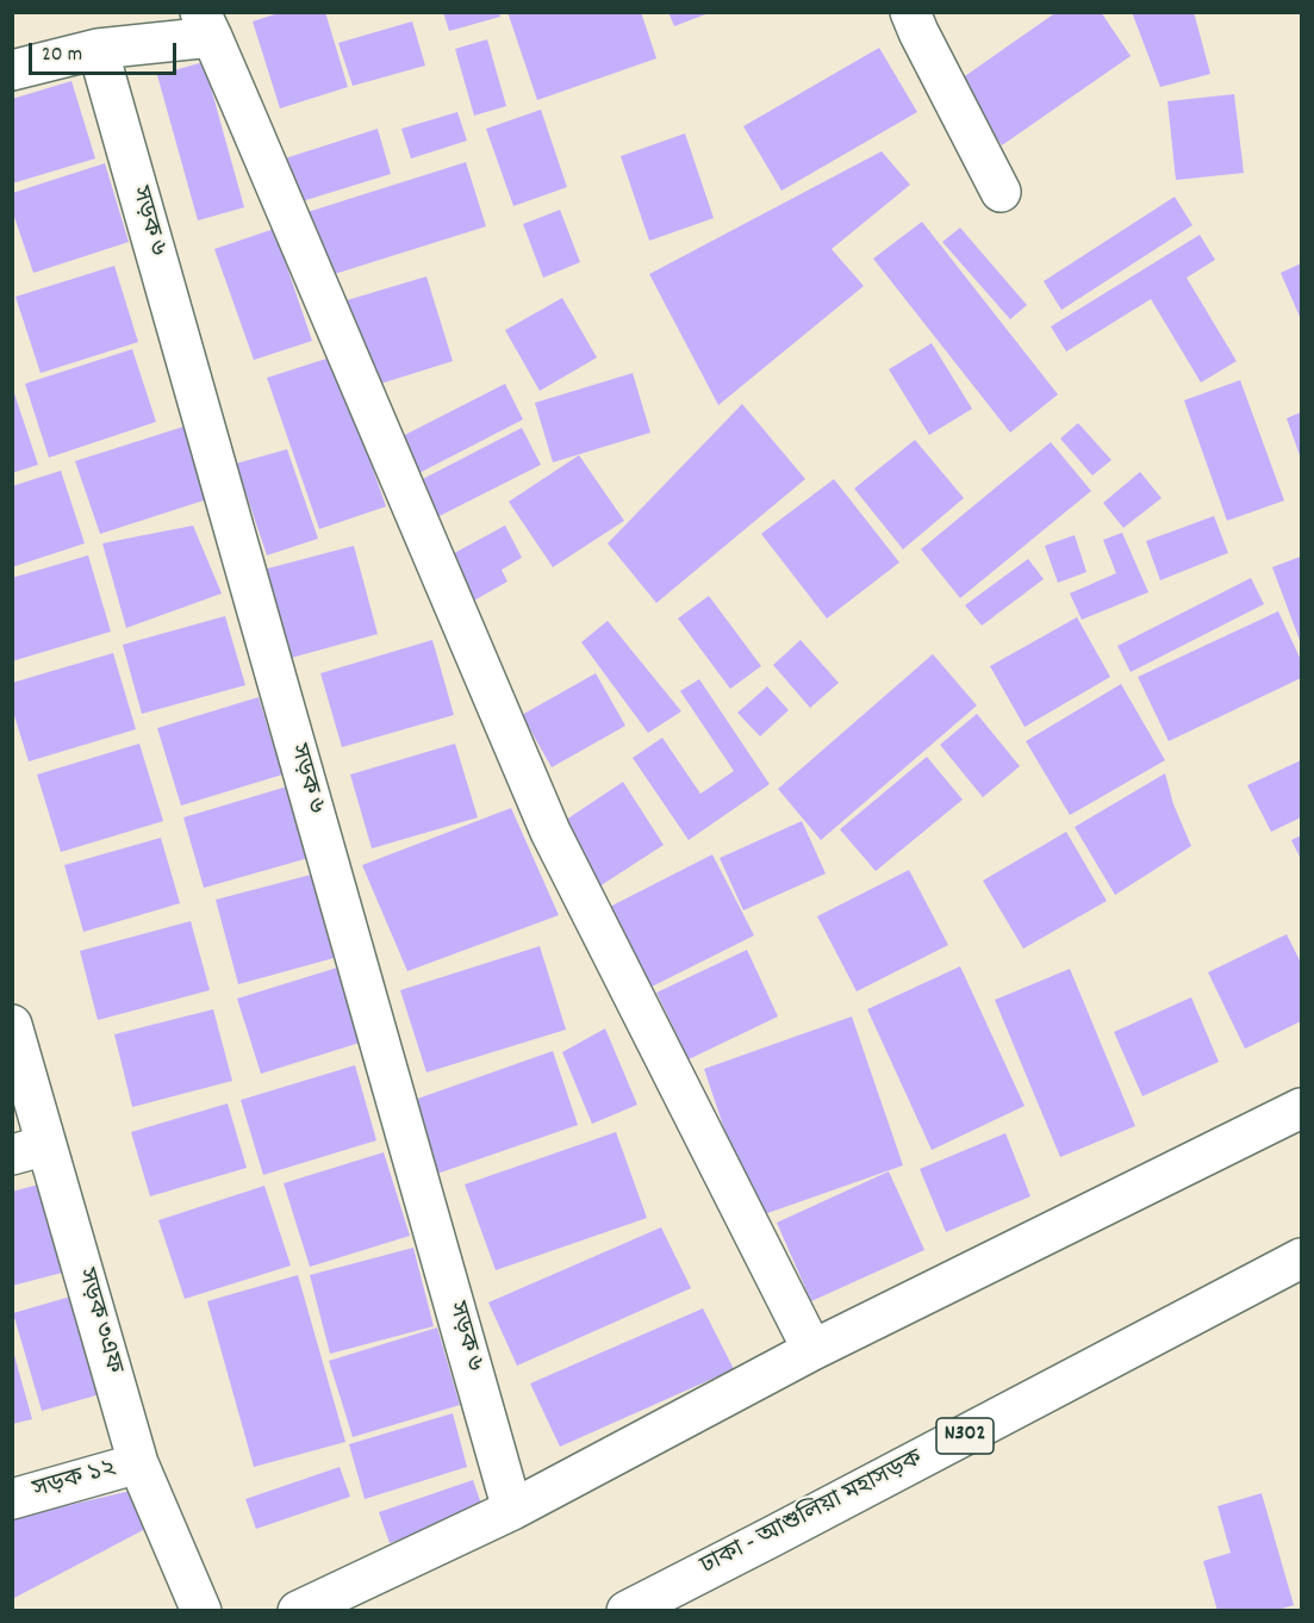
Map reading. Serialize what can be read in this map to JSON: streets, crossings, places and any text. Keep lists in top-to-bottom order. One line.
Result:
{"streets":{"main road":["সড়ক ৬","সড়ক ৩এফ","N302","সড়ক ১২","ঢাকা - আশুলিয়া মহাসড়ক"]},"crossings":[["সড়ক ৩এফ","সড়ক ১২"]],"scale_bar":"20 m"}
